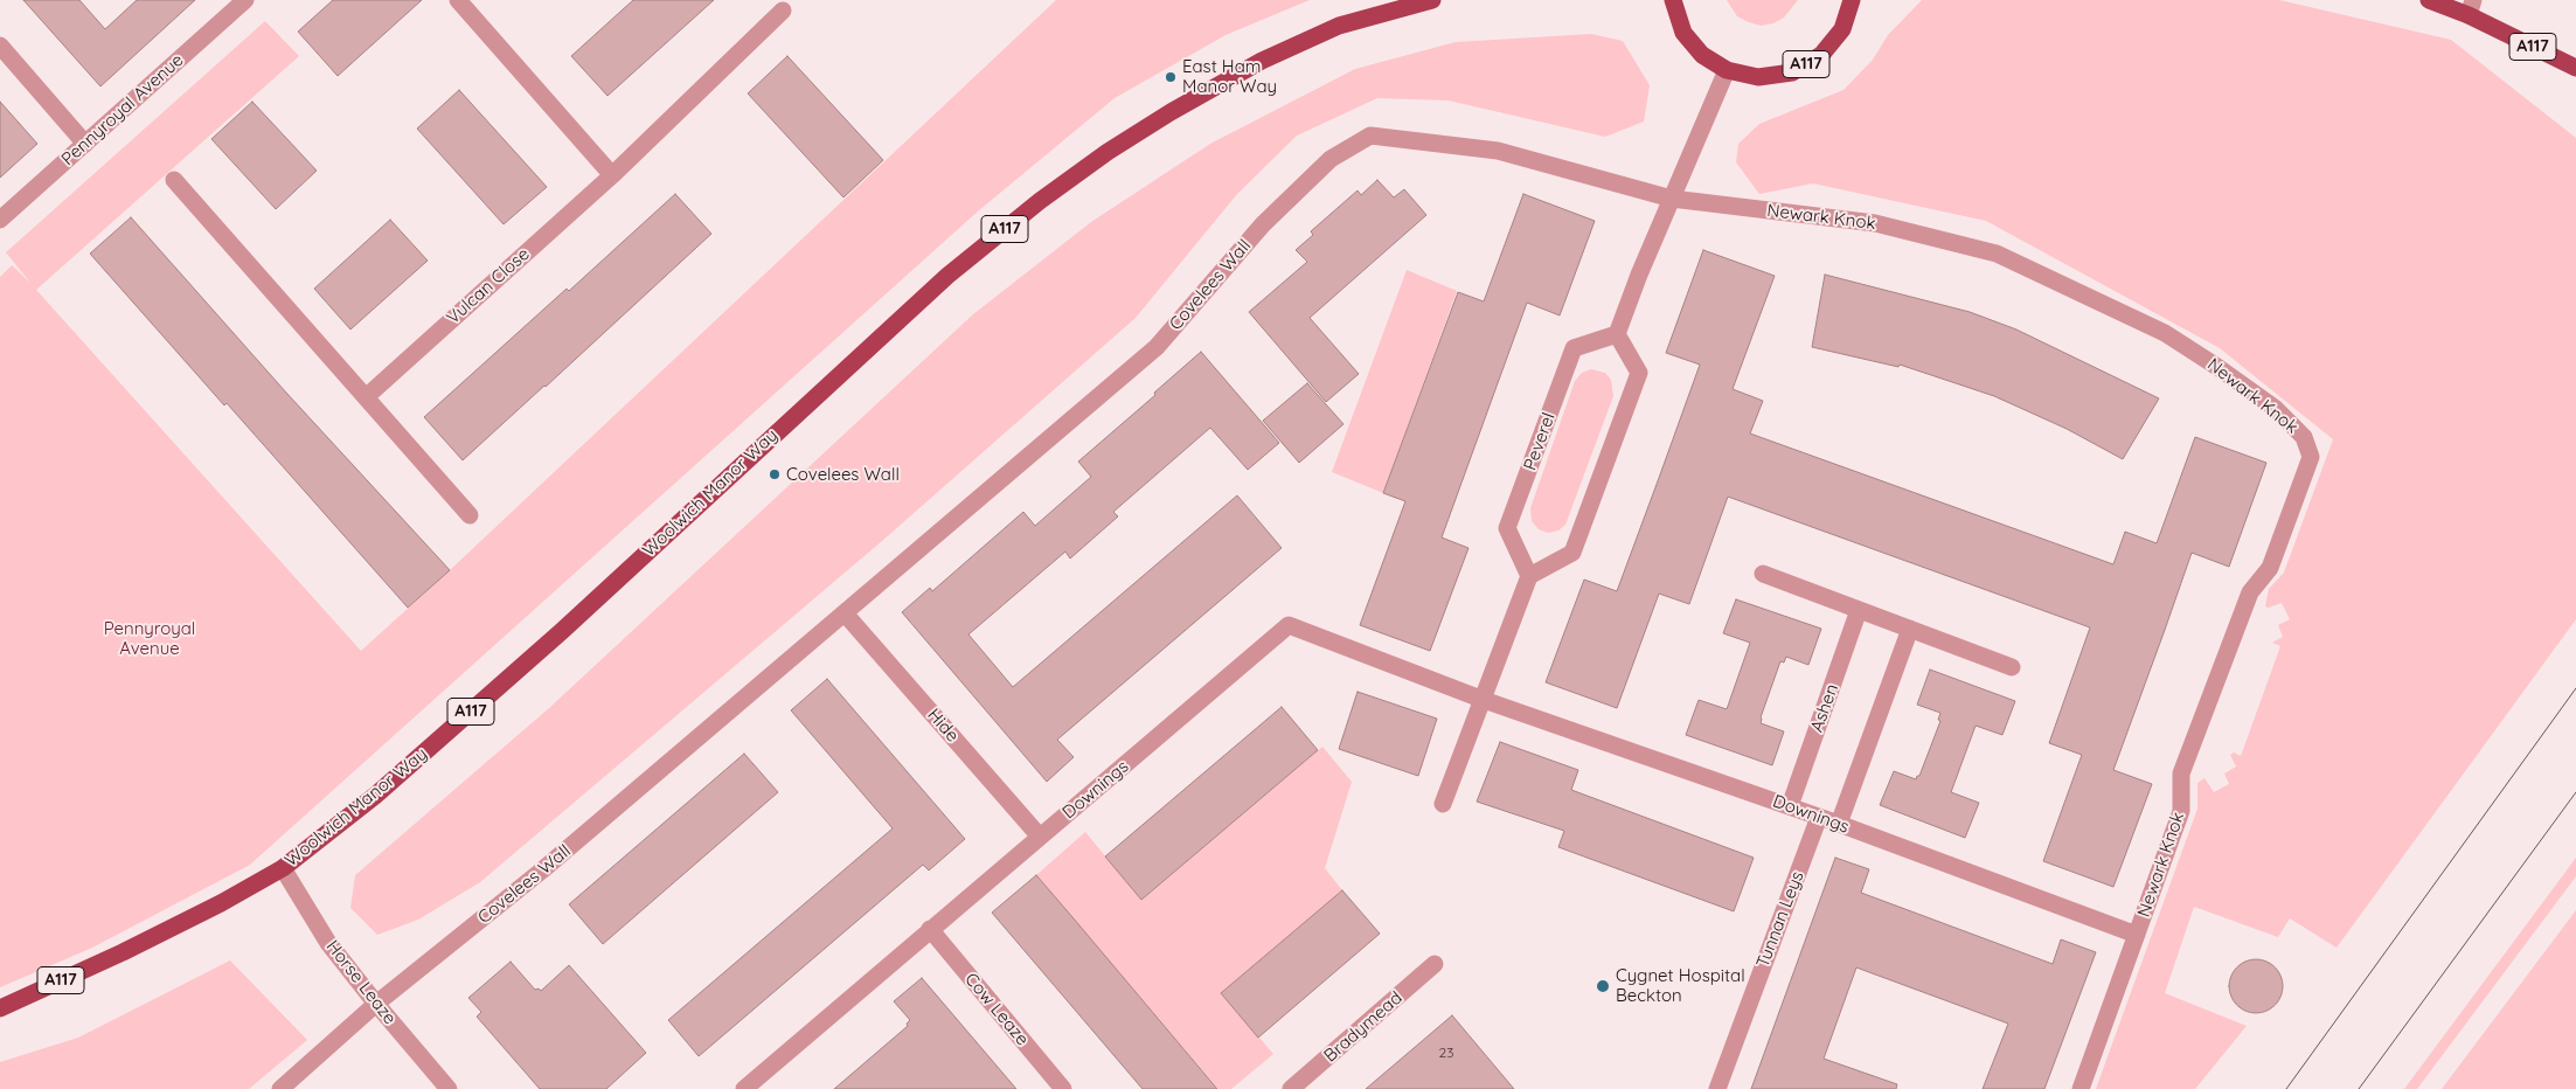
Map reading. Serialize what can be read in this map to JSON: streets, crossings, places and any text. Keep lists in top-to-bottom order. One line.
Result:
{"streets":{"main road":["A117","Woolwich Manor Way"],"street":["Pennyroyal Avenue","Newark Knok","Covelees Wall","Vulcan Close","Peverel","Ashen","Hide","Downings","Tunnan Leys","Horse Leaze","Cow Leaze","Bradymead"]},"crossings":[["Newark Knok","Covelees Wall"],["Newark Knok","Downings"],["Covelees Wall","Hide"],["Covelees Wall","Horse Leaze"],["Woolwich Manor Way","Horse Leaze"],["Ashen","Downings"],["Hide","Downings"],["Downings","Tunnan Leys"],["Downings","Cow Leaze"]],"parks":["Pennyroyal Avenue"],"places":["East Ham Manor Way","Covelees Wall","Cygnet Hospital Beckton"],"house_numbers":["23"]}
